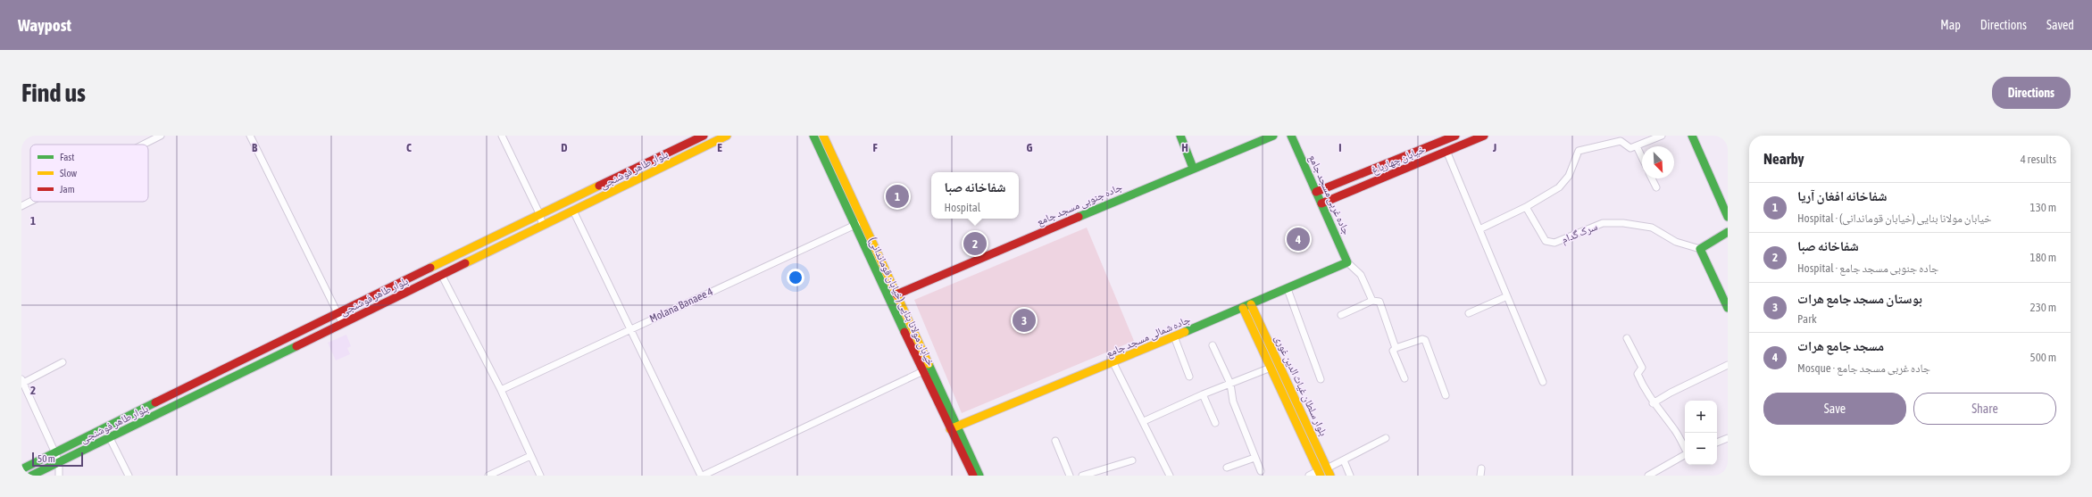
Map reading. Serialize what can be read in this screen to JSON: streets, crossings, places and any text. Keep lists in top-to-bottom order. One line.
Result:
{"streets":{"street":["خیابان چهارباغ","بلوار طاهر فوشنجی","جاده غربی مسجد جامع","جاده جنوبی مسجد جامع","سرک گدام","خیابان مولانا بنایی (خیابان قوماندانی)","Molana Banaee 4","جاده شمالی مسجد جامع","بلوار سلطان غیاث الدین غوری"]},"crossings":[["خیابان چهارباغ","جاده غربی مسجد جامع"],["جاده غربی مسجد جامع","جاده شمالی مسجد جامع"],["جاده جنوبی مسجد جامع","خیابان مولانا بنایی (خیابان قوماندانی)"],["خیابان مولانا بنایی (خیابان قوماندانی)","Molana Banaee 4"],["خیابان مولانا بنایی (خیابان قوماندانی)","جاده شمالی مسجد جامع"],["جاده شمالی مسجد جامع","بلوار سلطان غیاث الدین غوری"]],"legend":["Fast","Slow","Jam"],"scale_bar":"50 m","north":"bottom right","page":{"header":"Waypost","nav":["Map","Directions","Saved"],"buttons":["Directions",["Save","Share"]],"title":"Find us","heading":["Nearby","4 results"],"popup":["شفاخانه صبا","Hospital"],"list":[{"mark":"1","name":"شفاخانه افغان آریا","note":"Hospital · خیابان مولانا بنایی (خیابان قوماندانی)","value":"130 m"},{"mark":"2","name":"شفاخانه صبا","note":"Hospital · جاده جنوبی مسجد جامع","value":"180 m"},{"mark":"3","name":"بوستان مسجد جامع هرات","note":"Park","value":"230 m"},{"mark":"4","name":"مسجد جامع هرات","note":"Mosque · جاده غربی مسجد جامع","value":"500 m"}],"pins":["1","4","2","3"],"map_buttons":["+","−"],"scale":"50 m"},"grid":{"columns":["B","C","D","E","F","G","H","I","J"],"rows":["1","2"]}}
